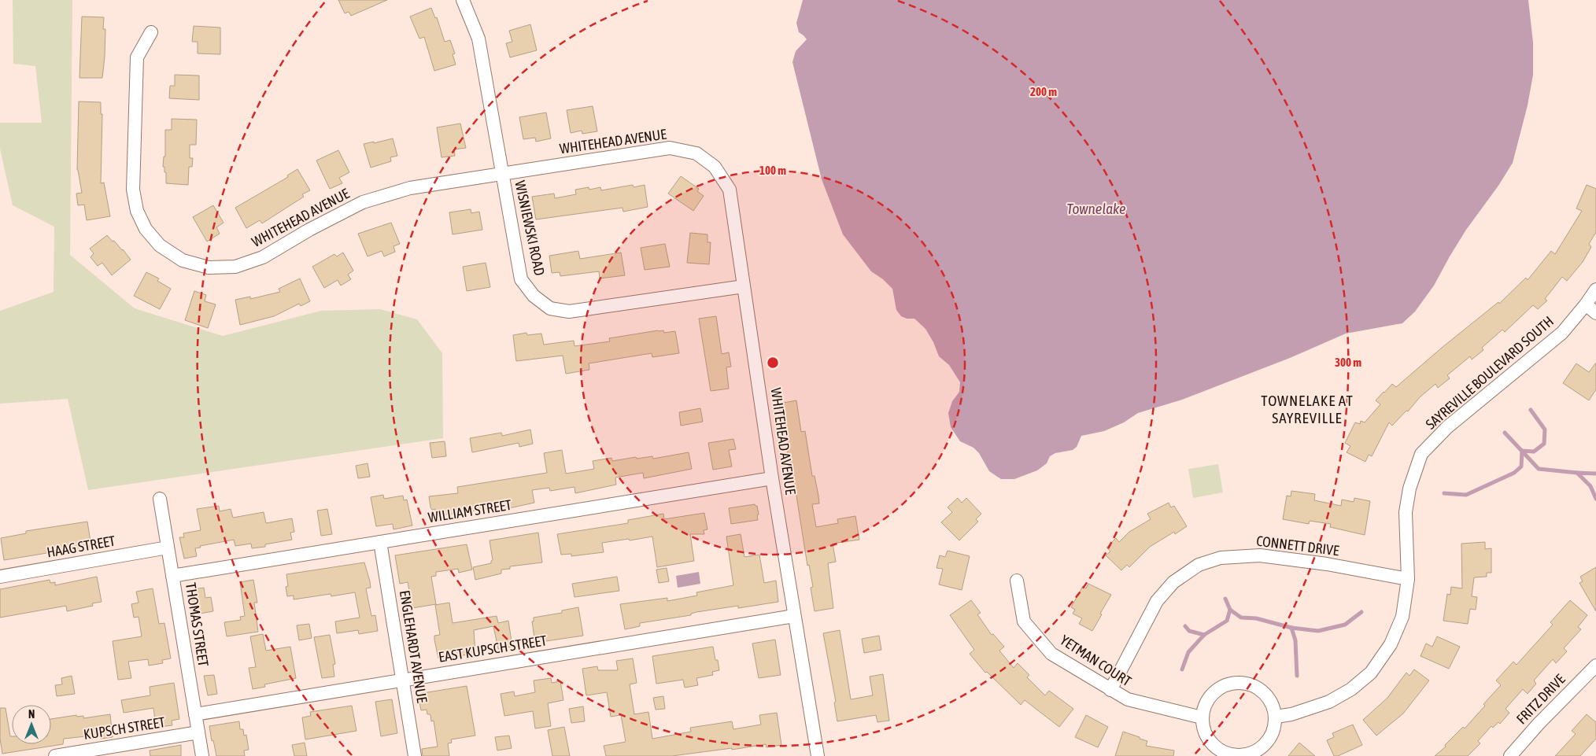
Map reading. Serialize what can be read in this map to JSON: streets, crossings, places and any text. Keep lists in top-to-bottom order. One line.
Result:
{"streets":{"street":["WHITEHEAD AVENUE","WISNIEWSKI ROAD","SAYREVILLE BOULEVARD SOUTH","WILLIAM STREET","CONNETT DRIVE","HAAG STREET","THOMAS STREET","ENGLEHARDT AVENUE","EAST KUPSCH STREET","YETMAN COURT","FRITZ DRIVE","KUPSCH STREET"]},"crossings":[["WHITEHEAD AVENUE","WISNIEWSKI ROAD"],["WHITEHEAD AVENUE","WILLIAM STREET"],["WHITEHEAD AVENUE","EAST KUPSCH STREET"],["SAYREVILLE BOULEVARD SOUTH","CONNETT DRIVE"],["SAYREVILLE BOULEVARD SOUTH","YETMAN COURT"],["WILLIAM STREET","THOMAS STREET"],["WILLIAM STREET","ENGLEHARDT AVENUE"],["CONNETT DRIVE","YETMAN COURT"],["HAAG STREET","THOMAS STREET"],["THOMAS STREET","EAST KUPSCH STREET"],["THOMAS STREET","KUPSCH STREET"],["ENGLEHARDT AVENUE","EAST KUPSCH STREET"]],"districts":["TOWNELAKE AT SAYREVILLE"],"water":["Townelake"],"north":"top","rings":["200 m","100 m","300 m"]}
